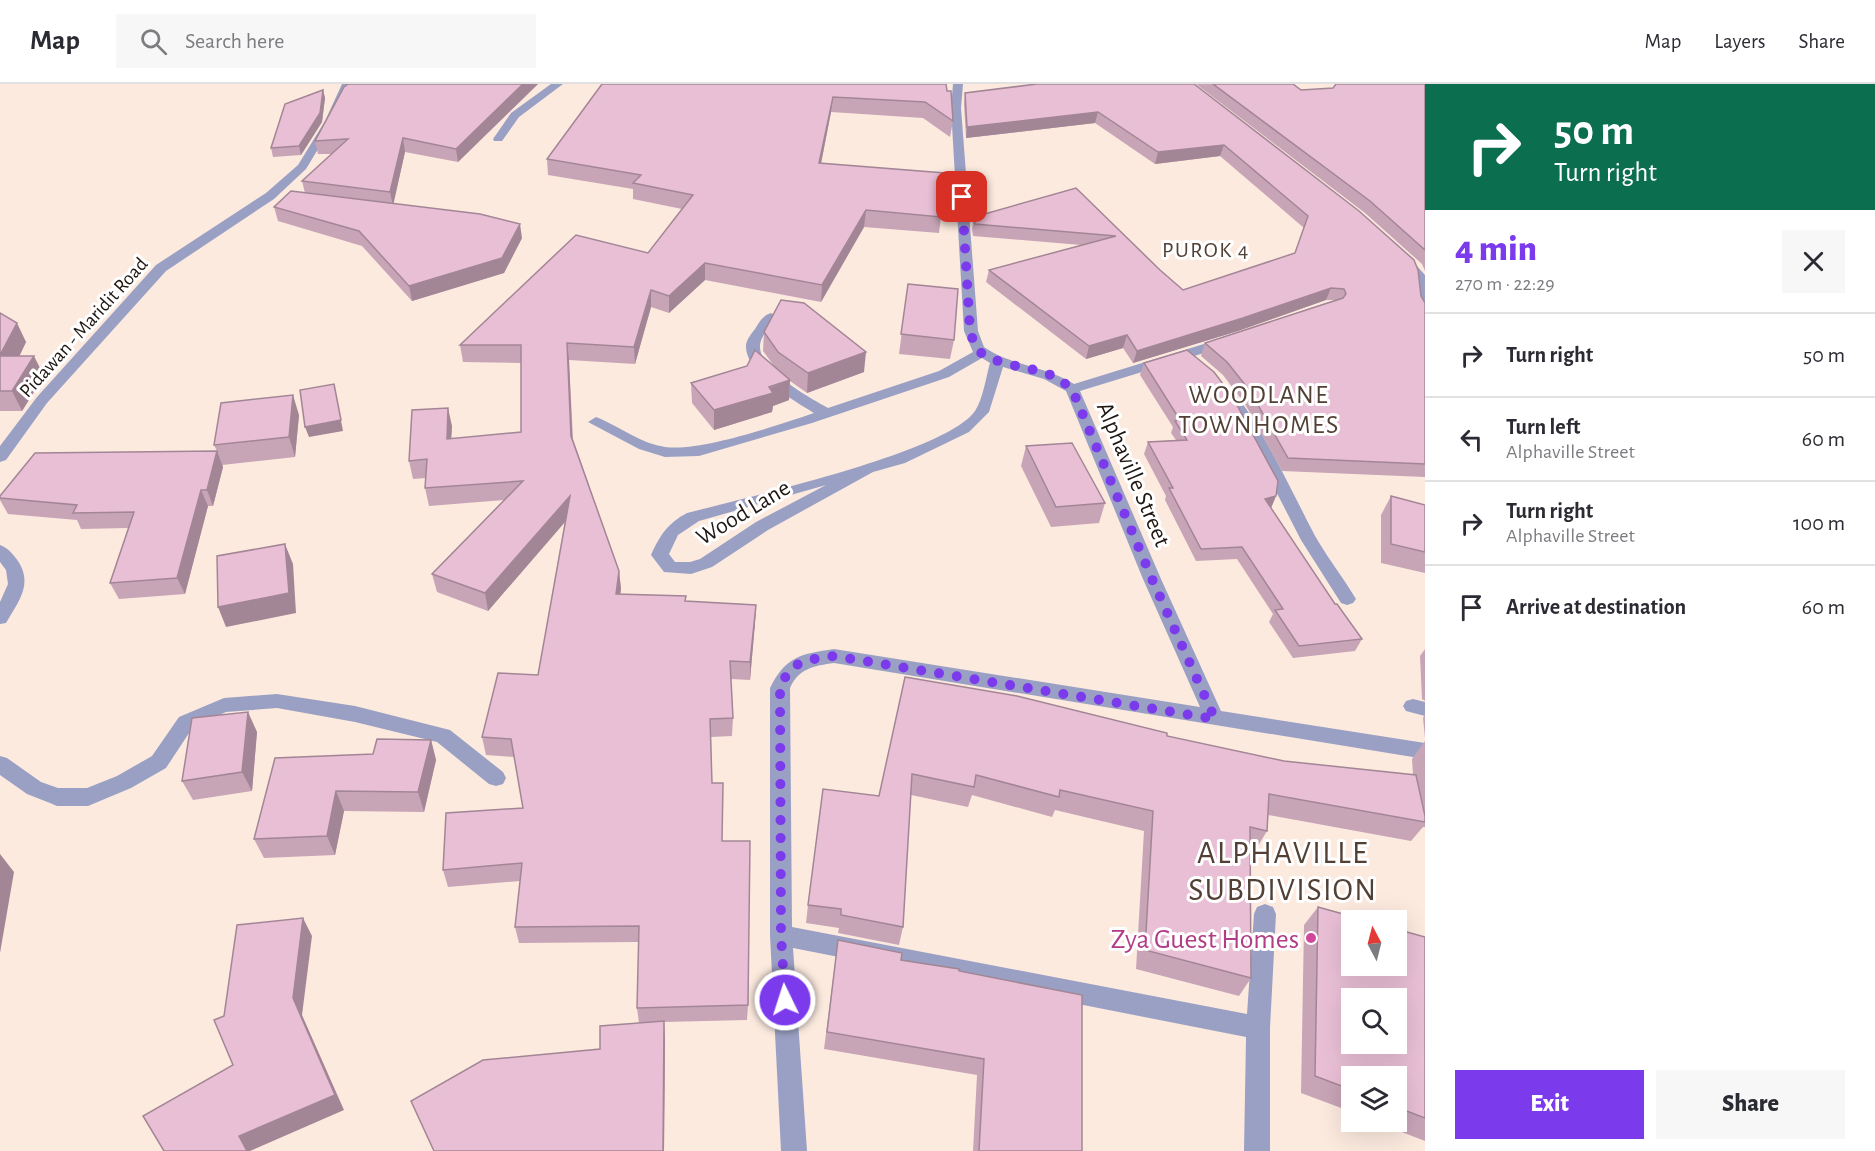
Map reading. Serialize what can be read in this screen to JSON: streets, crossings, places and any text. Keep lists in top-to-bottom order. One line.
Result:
{"streets":{"street":["Pidawan - Maridit Road","Alphaville Street","Wood Lane"]},"crossings":[["Alphaville Street","Wood Lane"]],"districts":["PUROK 4","WOODLANE TOWNHOMES","ALPHAVILLE SUBDIVISION"],"places":["Zya Guest Homes"],"north":"top","page":{"header":"Map","search":"Search here","nav":["Map","Layers","Share"],"turn":["50 m","Turn right"],"heading":["4 min","270 m · 22:29"],"list":[{"name":"Turn right","value":"50 m"},{"name":"Turn left","note":"Alphaville Street","value":"60 m"},{"name":"Turn right","note":"Alphaville Street","value":"100 m"},{"name":"Arrive at destination","value":"60 m"}],"buttons":["Exit","Share"]}}
